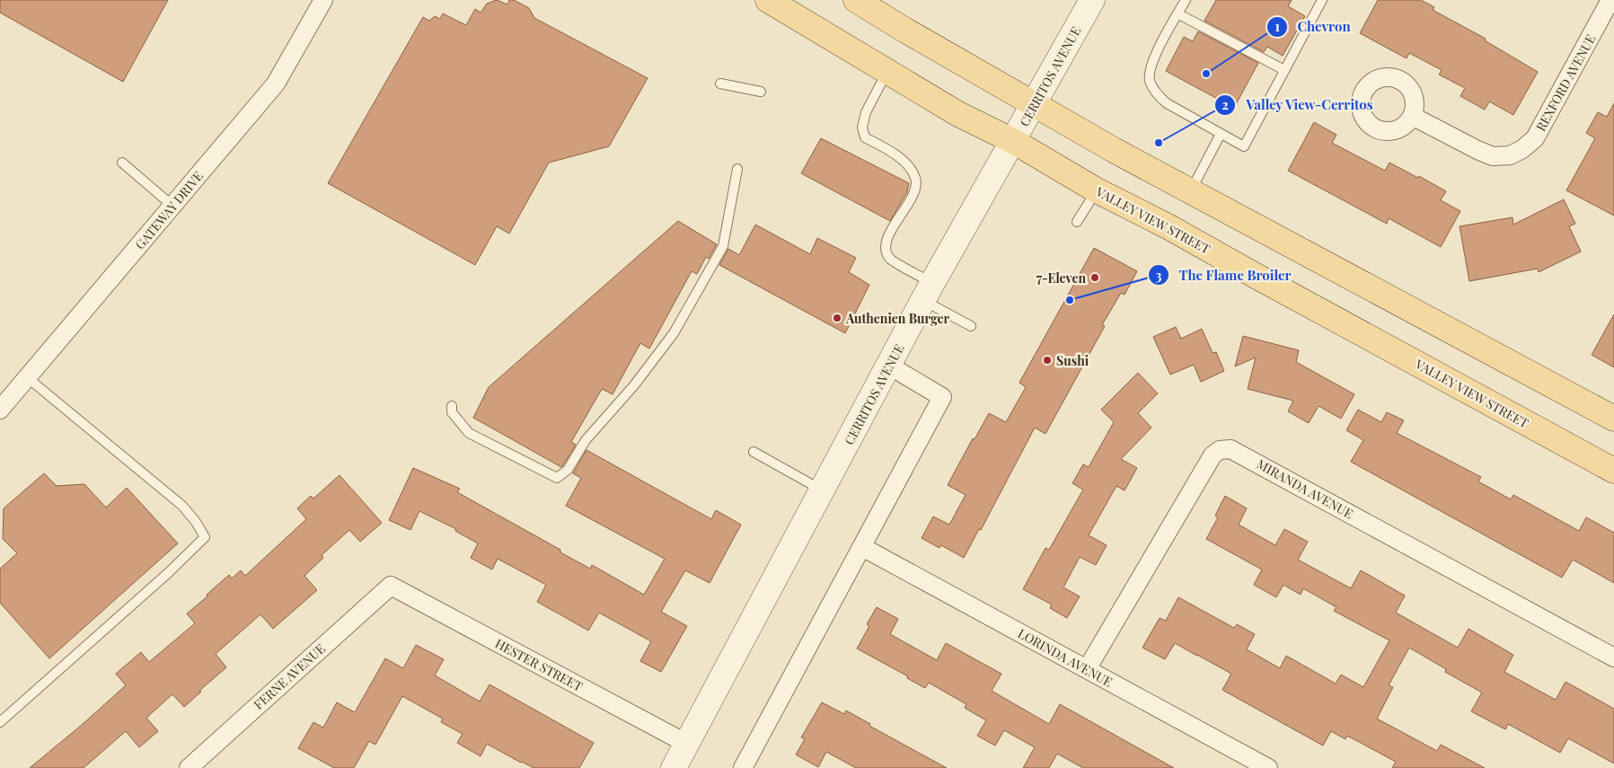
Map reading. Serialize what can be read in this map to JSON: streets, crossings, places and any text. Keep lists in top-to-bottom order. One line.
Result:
{"streets":{"main road":["CERRITOS AVENUE","VALLEY VIEW STREET"],"street":["REXFORD AVENUE","GATEWAY DRIVE","MIRANDA AVENUE","LORINDA AVENUE","HESTER STREET","FERNE AVENUE"]},"crossings":[["CERRITOS AVENUE","VALLEY VIEW STREET"],["CERRITOS AVENUE","HESTER STREET"],["MIRANDA AVENUE","LORINDA AVENUE"],["HESTER STREET","FERNE AVENUE"]],"places":["Chevron","Valley View-Cerritos","7-Eleven","The Flame Broiler","Authenien Burger","Sushi"]}
